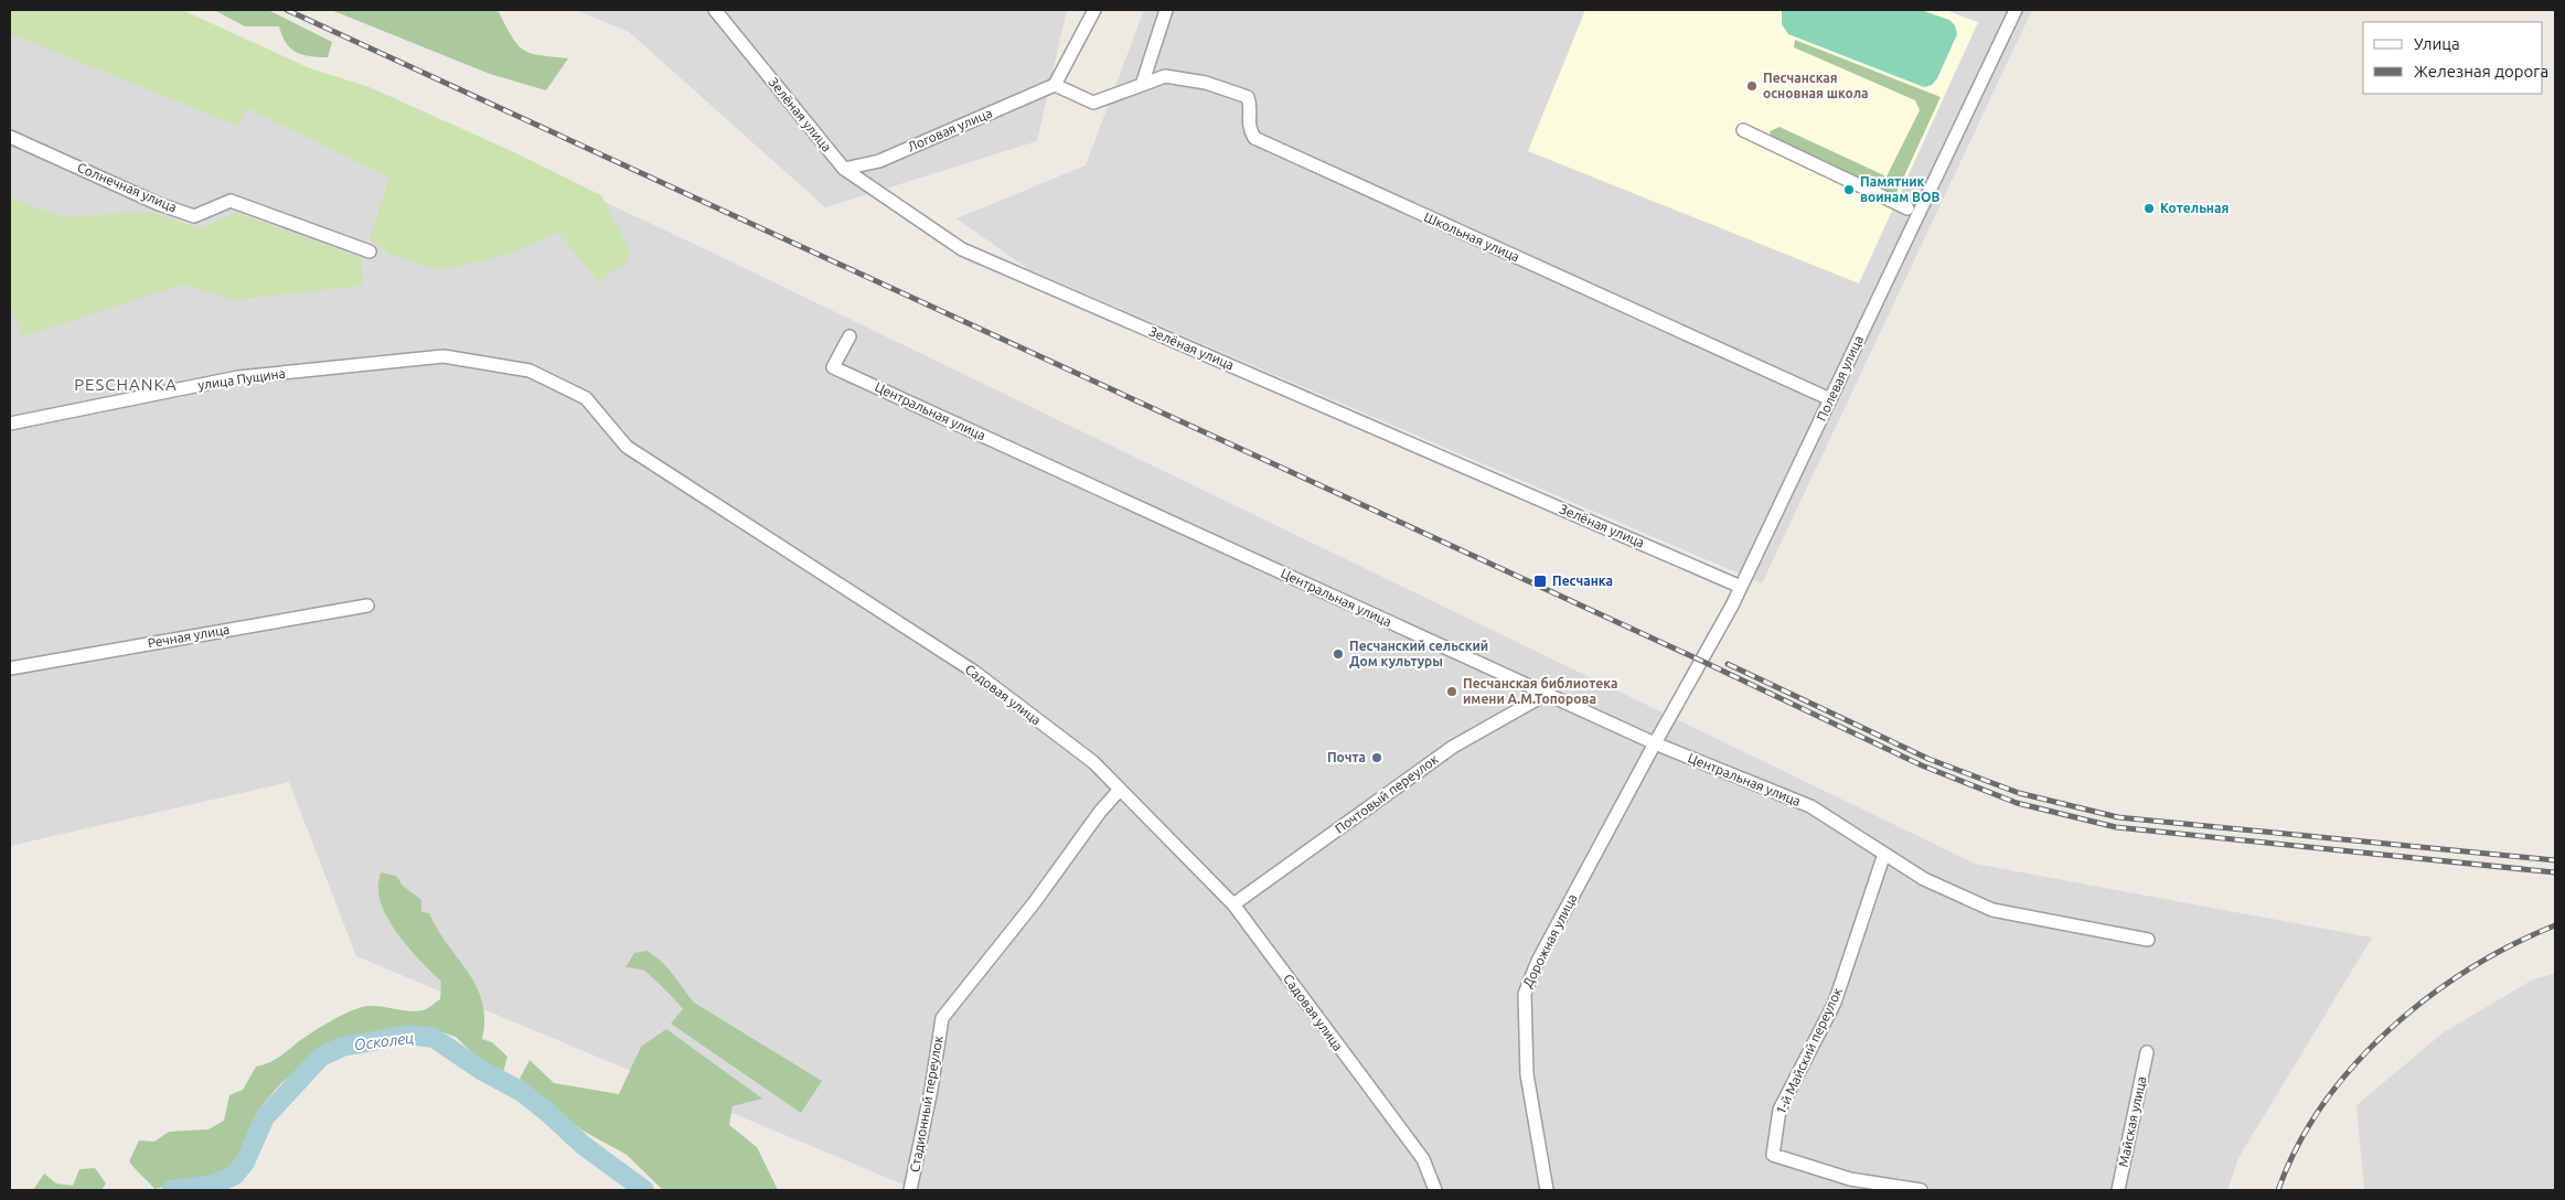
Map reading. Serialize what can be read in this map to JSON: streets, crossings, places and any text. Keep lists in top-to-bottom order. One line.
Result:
{"streets":{"street":["Зелёная улица","Логовая улица","Солнечная улица","Школьная улица","Полевая улица","улица Пущина","Центральная улица","Речная улица","Садовая улица","Почтовый переулок","Дорожная улица","1-й Майский переулок","Стадионный переулок","Майская улица"]},"crossings":[["Зелёная улица","Логовая улица"],["Зелёная улица","Полевая улица"],["Школьная улица","Полевая улица"],["Полевая улица","Центральная улица"],["Полевая улица","Дорожная улица"],["улица Пущина","Садовая улица"],["Центральная улица","Почтовый переулок"],["Центральная улица","Дорожная улица"],["Центральная улица","1-й Майский переулок"],["Садовая улица","Почтовый переулок"],["Садовая улица","Стадионный переулок"]],"districts":["PESCHANKA"],"water":["Осколец"],"places":{"other":["Песчанская основная школа","Памятник воинам ВОВ","Котельная","Песчанский сельский Дом культуры","Песчанская библиотека имени А.М.Топорова","Почта"],"transit":["Песчанка"]},"legend":["Улица","Железная дорога"]}
